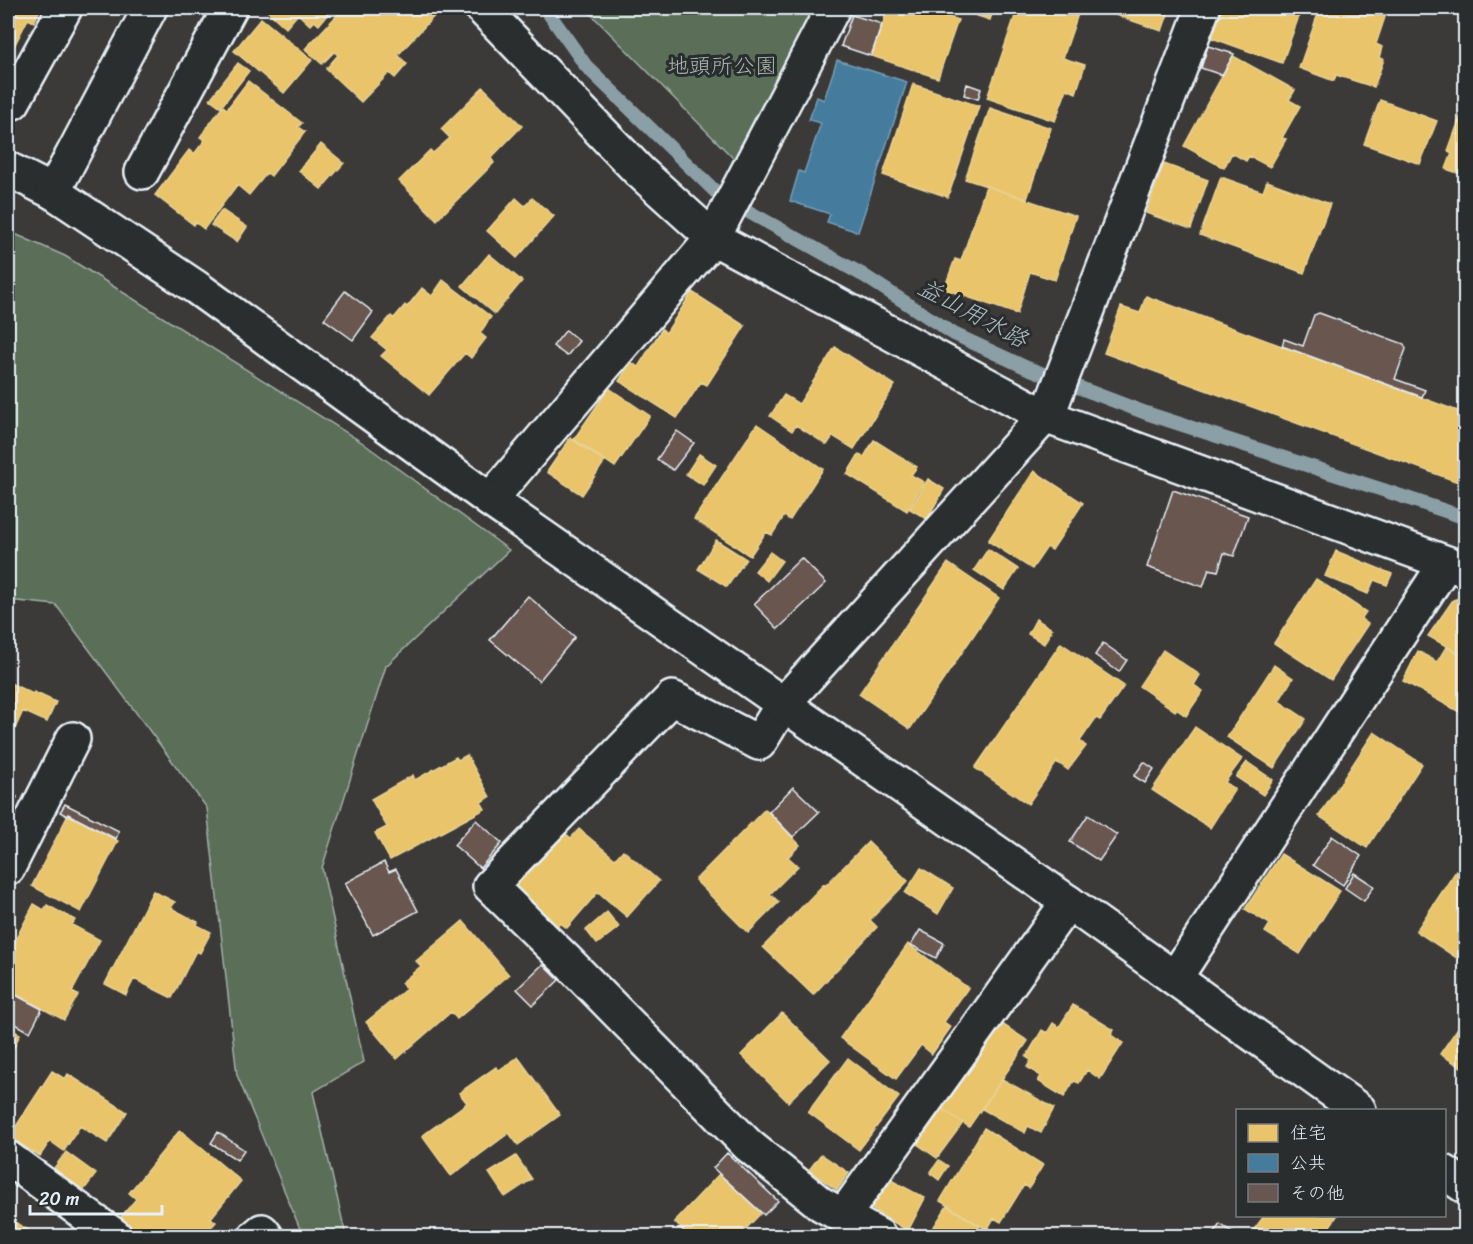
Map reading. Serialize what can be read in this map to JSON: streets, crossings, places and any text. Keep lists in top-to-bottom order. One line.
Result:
{"water":["益山用水路"],"parks":["地頭所公園"],"legend":["住宅","公共","その他"],"scale_bar":"20 m"}
